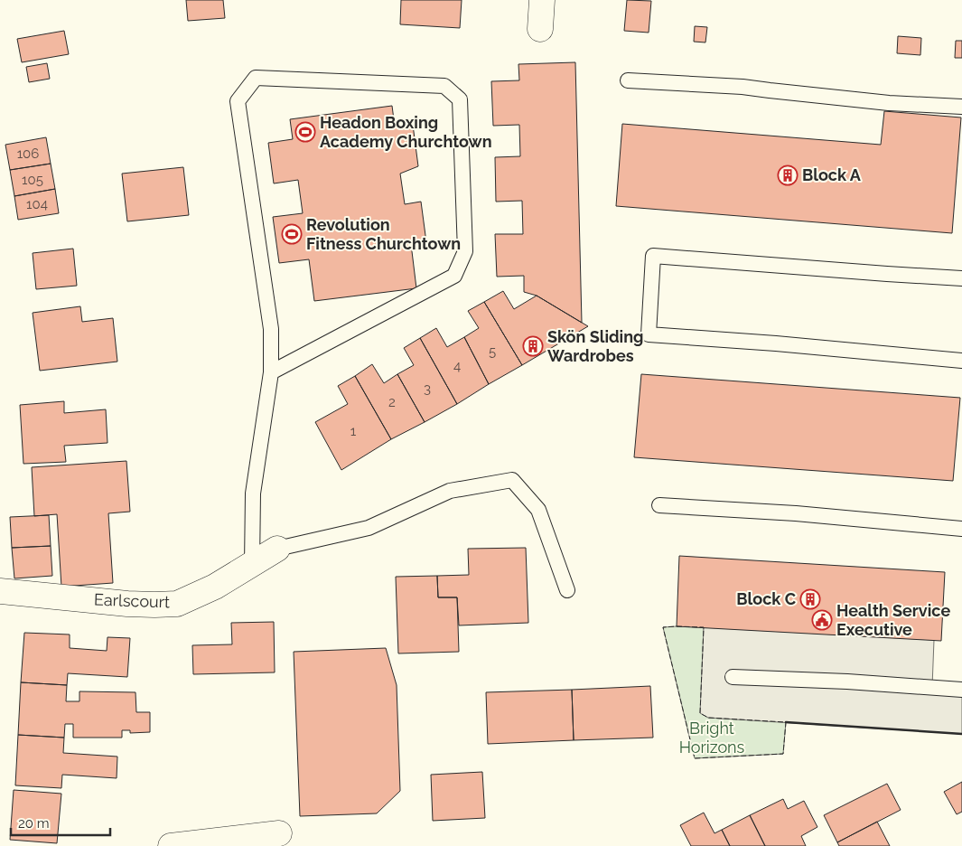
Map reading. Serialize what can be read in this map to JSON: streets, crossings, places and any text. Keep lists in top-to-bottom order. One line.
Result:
{"streets":{"street":["Earlscourt"]},"parks":["Bright Horizons"],"places":{"sports":["Headon Boxing Academy Churchtown","Revolution Fitness Churchtown"],"building":["Block A","Skön Sliding Wardrobes","Block C"],"public building":["Health Service Executive"]},"house_numbers":["106","105","104","5","4","3","2","1"],"scale_bar":"20 m"}
